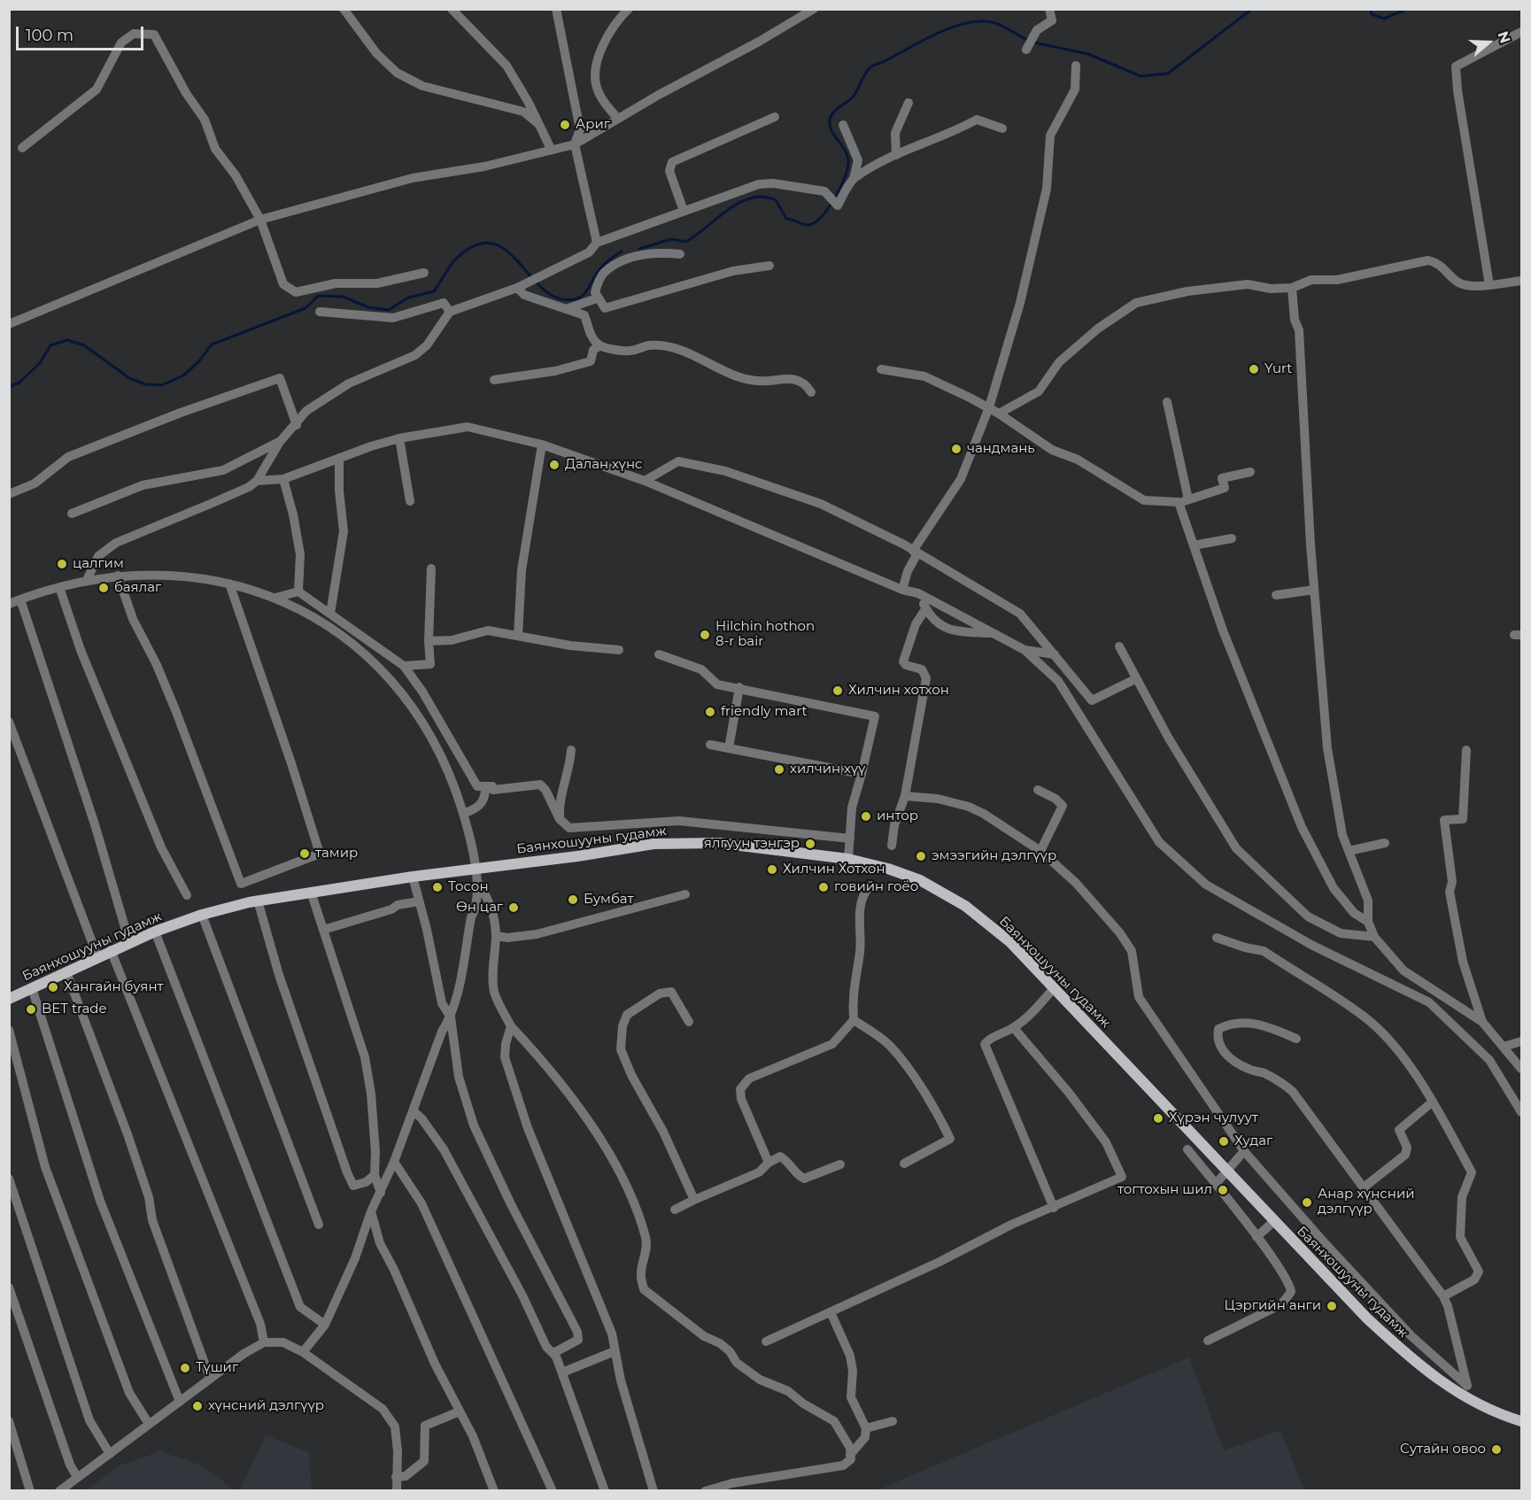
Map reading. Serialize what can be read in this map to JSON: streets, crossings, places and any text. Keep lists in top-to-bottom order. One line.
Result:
{"streets":{"main road":["Баянхошууны гудамж"]},"places":["Ариг","Yurt","чандмань","Далан хүнс","цалгим","баялаг","Hilchin hothon 8-r bair","Хилчин хотхон","friendly mart","хилчин хүү","интор","ялгуун тэнгэр","тамир","эмээгийн дэлгүүр","Хилчин Хотхон","Тосон","говийн гоёо","Бумбат","Өн цаг","Хангайн буянт","BET trade","Хүрэн чулуут","Худаг","тогтохын шил","Анар хүнсний дэлгүүр","Цэргийн анги","Түшиг","хүнсний дэлгүүр","Сутайн овоо"],"scale_bar":"100 m","north":"right"}
